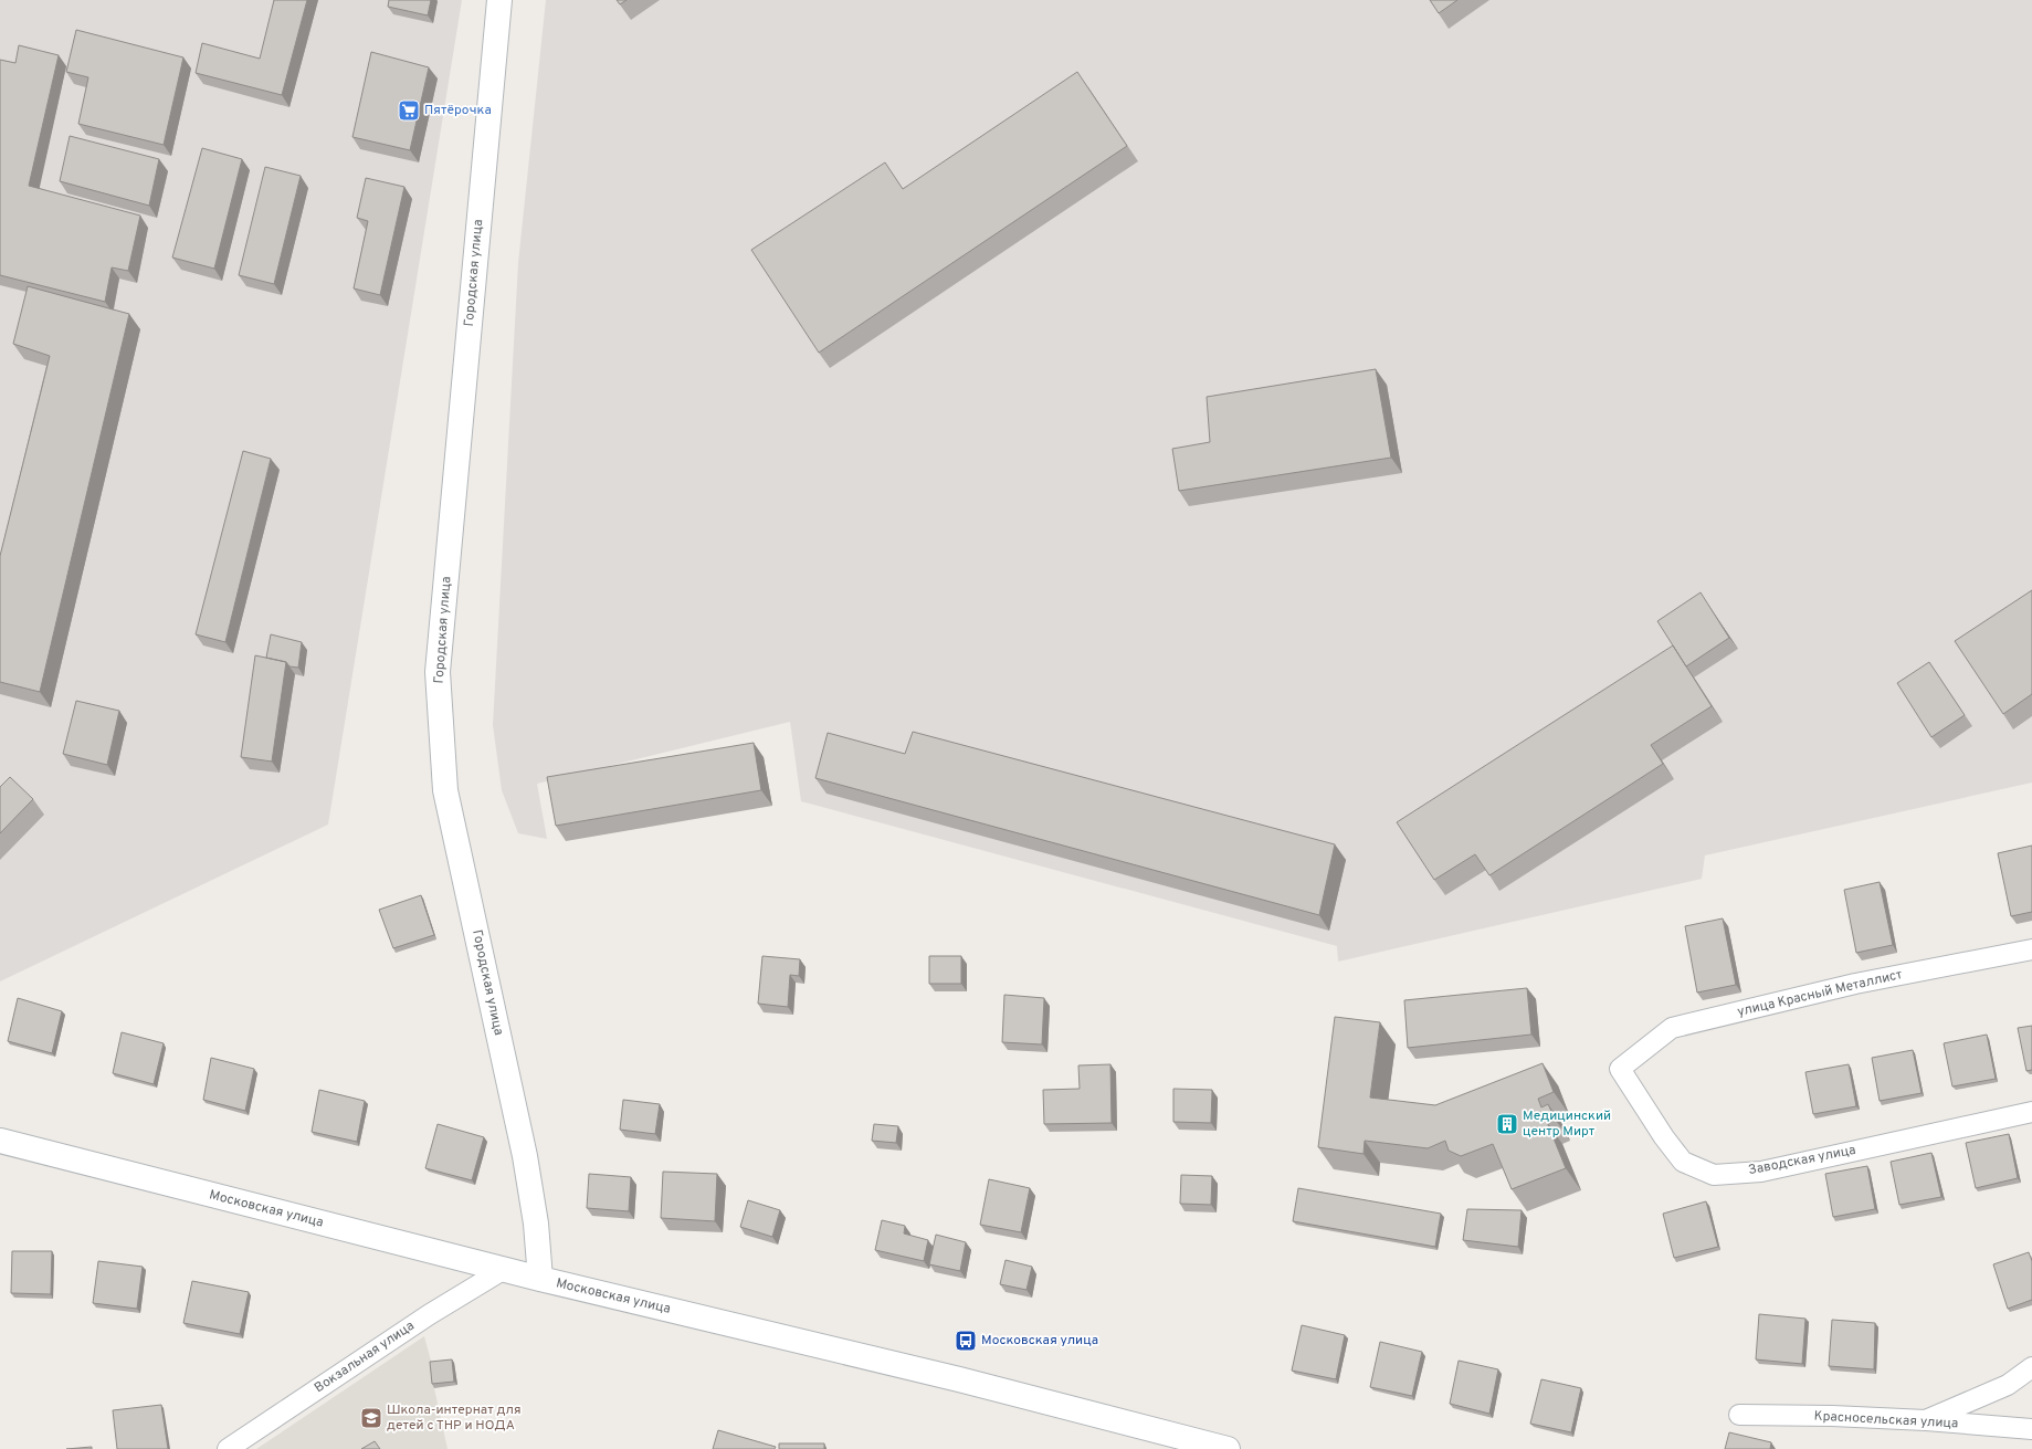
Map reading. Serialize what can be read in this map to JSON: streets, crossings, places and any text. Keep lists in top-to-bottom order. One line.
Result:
{"streets":{"street":["Городская улица","улица Красный Металлист","Заводская улица","Московская улица","Вокзальная улица","Красносельская улица"]},"crossings":[["Городская улица","Московская улица"],["улица Красный Металлист","Заводская улица"],["Московская улица","Вокзальная улица"]],"places":{"supermarket":["Пятёрочка"],"building":["Медицинский центр Мирт"],"bus stop":["Московская улица"],"school or university":["Школа-интернат для детей с ТНР и НОДА"]}}
